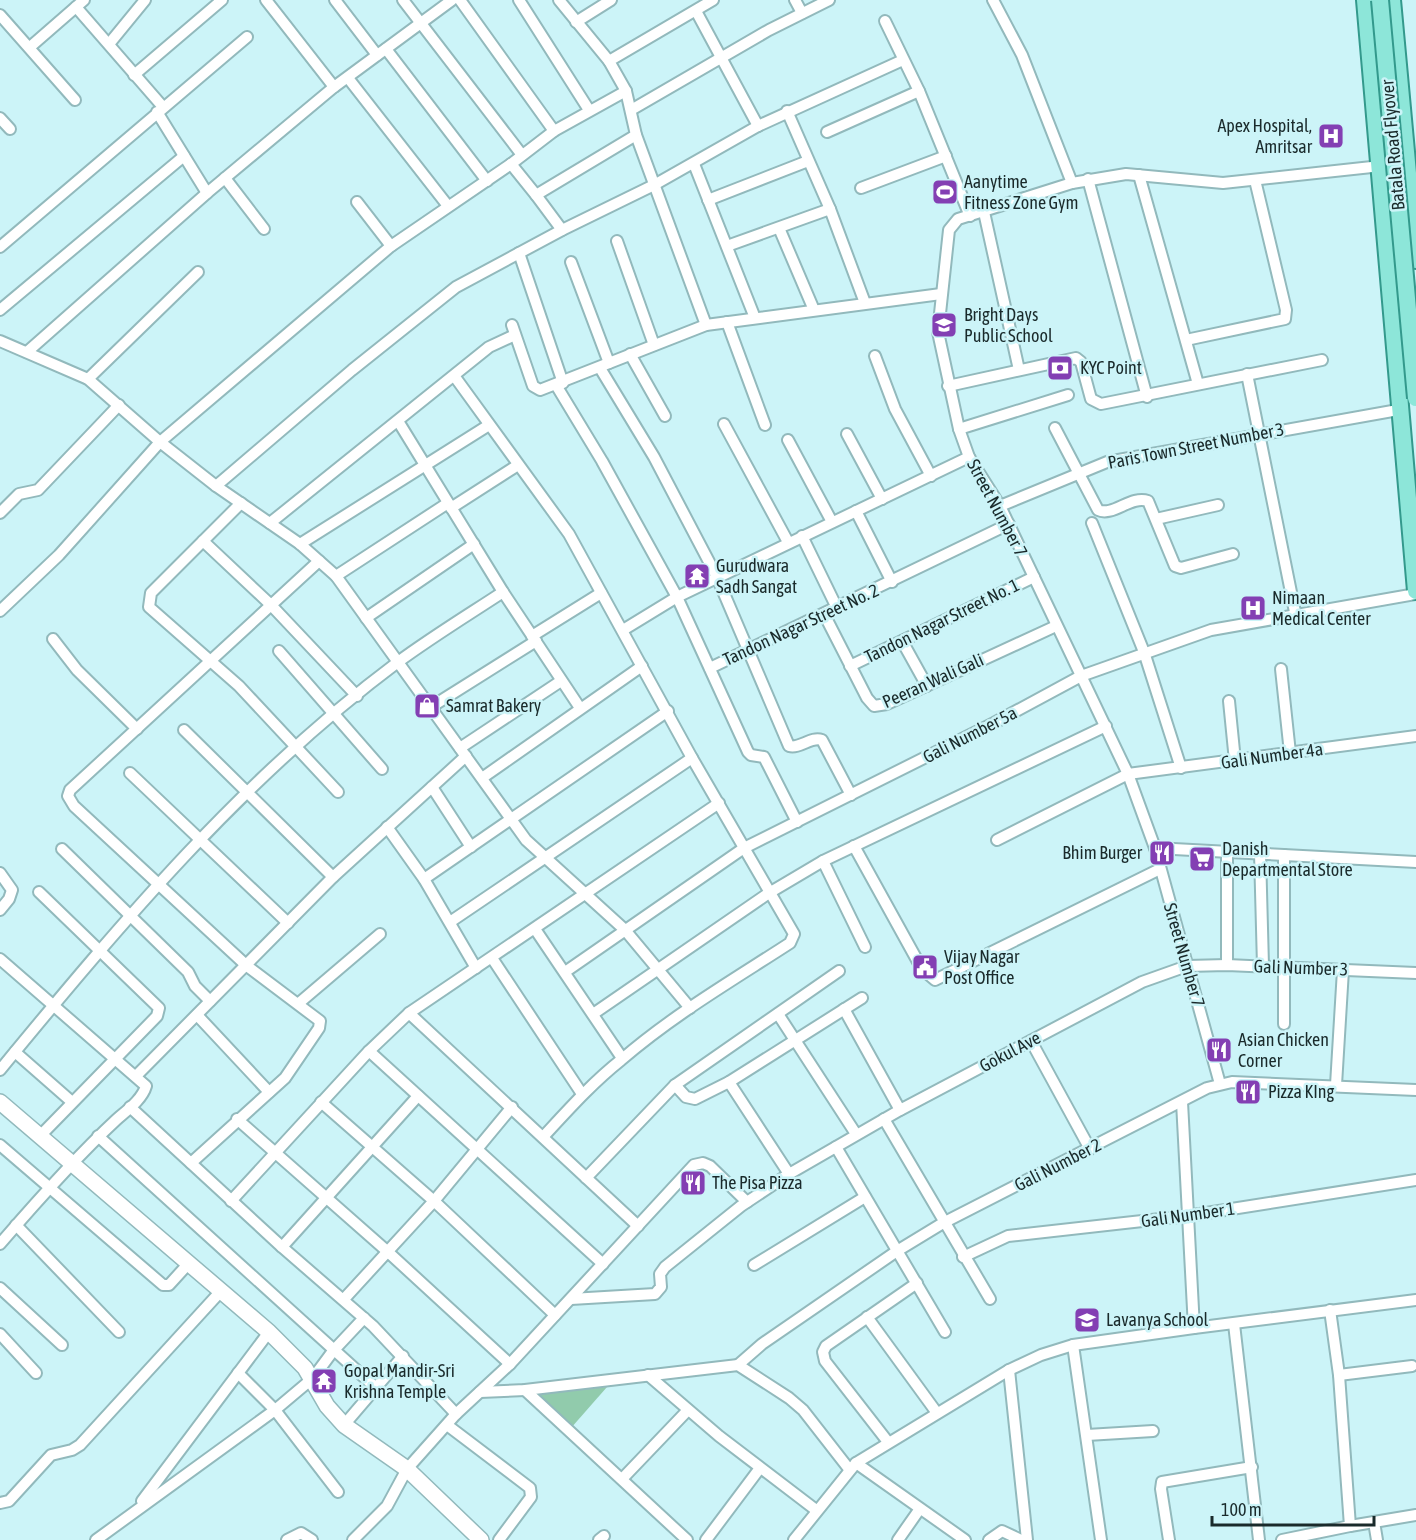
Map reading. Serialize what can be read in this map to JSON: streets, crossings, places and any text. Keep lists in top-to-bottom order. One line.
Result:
{"streets":{"main road":["Batala Road Flyover"],"street":["Paris Town Street Number 3","Street Number 7","Tandon Nagar Street No. 1","Tandon Nagar Street No. 2","Peeran Wali Gali","Gali Number 5a","Gali Number 4a","Gali Number 3","Gokul Ave","Gali Number 2","Gali Number 1"]},"crossings":[["Paris Town Street Number 3","Street Number 7"],["Street Number 7","Tandon Nagar Street No. 1"],["Street Number 7","Tandon Nagar Street No. 2"],["Street Number 7","Peeran Wali Gali"],["Street Number 7","Gali Number 5a"],["Street Number 7","Gali Number 4a"],["Street Number 7","Gali Number 3"],["Street Number 7","Gokul Ave"],["Street Number 7","Gali Number 2"],["Tandon Nagar Street No. 1","Peeran Wali Gali"],["Tandon Nagar Street No. 2","Peeran Wali Gali"],["Gali Number 3","Gokul Ave"]],"places":{"hospital":["Apex Hospital, Amritsar","Nimaan Medical Center"],"sports":["Aanytime Fitness Zone Gym"],"school or university":["Bright Days Public School","Lavanya School"],"bank":["KYC Point"],"temple":["Gurudwara Sadh Sangat","Gopal Mandir-Sri Krishna Temple"],"shop":["Samrat Bakery"],"restaurant":["Bhim Burger","Asian Chicken Corner","Pizza KIng","The Pisa Pizza"],"supermarket":["Danish Departmental Store"],"public building":["Vijay Nagar Post Office"]},"scale_bar":"100 m"}
